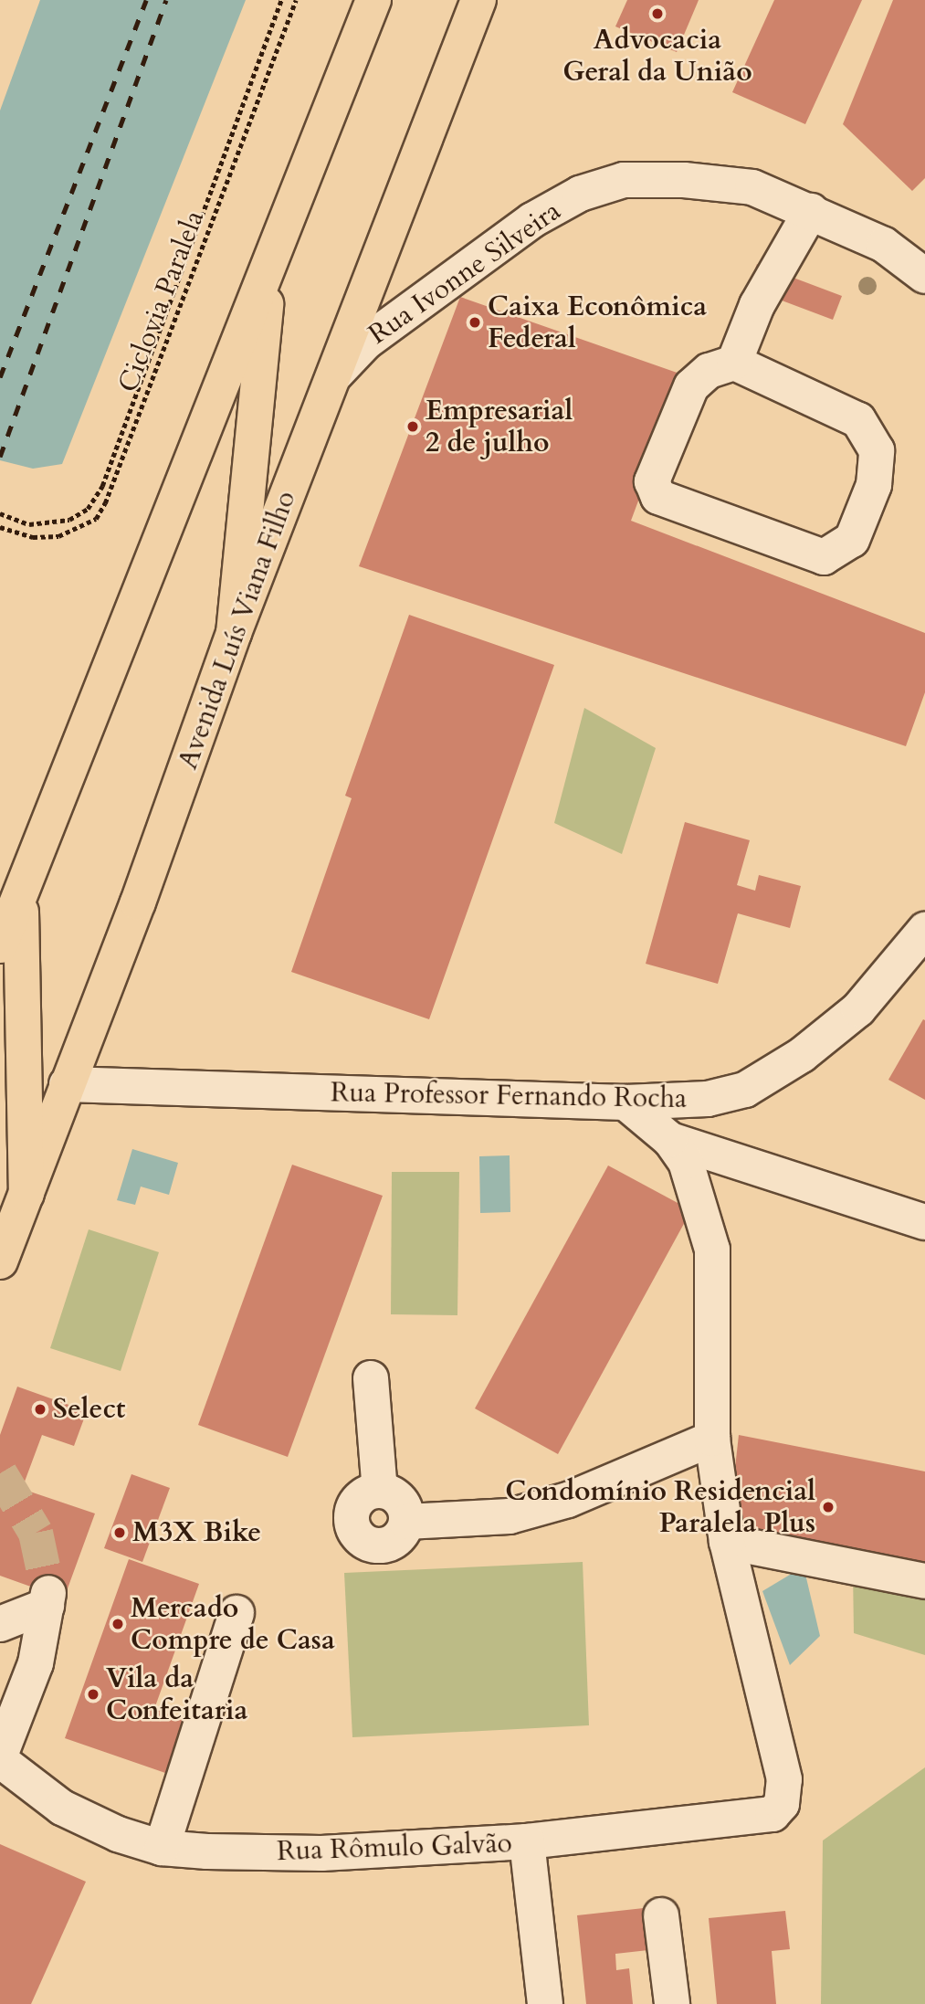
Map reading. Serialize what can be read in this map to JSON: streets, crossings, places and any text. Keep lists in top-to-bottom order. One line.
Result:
{"streets":{"main road":["Avenida Luís Viana Filho"],"street":["Rua Ivonne Silveira","Rua Professor Fernando Rocha","Rua Rômulo Galvão"],"path":["Ciclovia Paralela"]},"crossings":[["Rua Ivonne Silveira","Avenida Luís Viana Filho"],["Avenida Luís Viana Filho","Rua Professor Fernando Rocha"]],"places":["Advocacia Geral da União","Caixa Econômica Federal","Empresarial 2 de julho","Select","Condomínio Residencial Paralela Plus","M3X Bike","Mercado Compre de Casa","Vila da Confeitaria"]}
